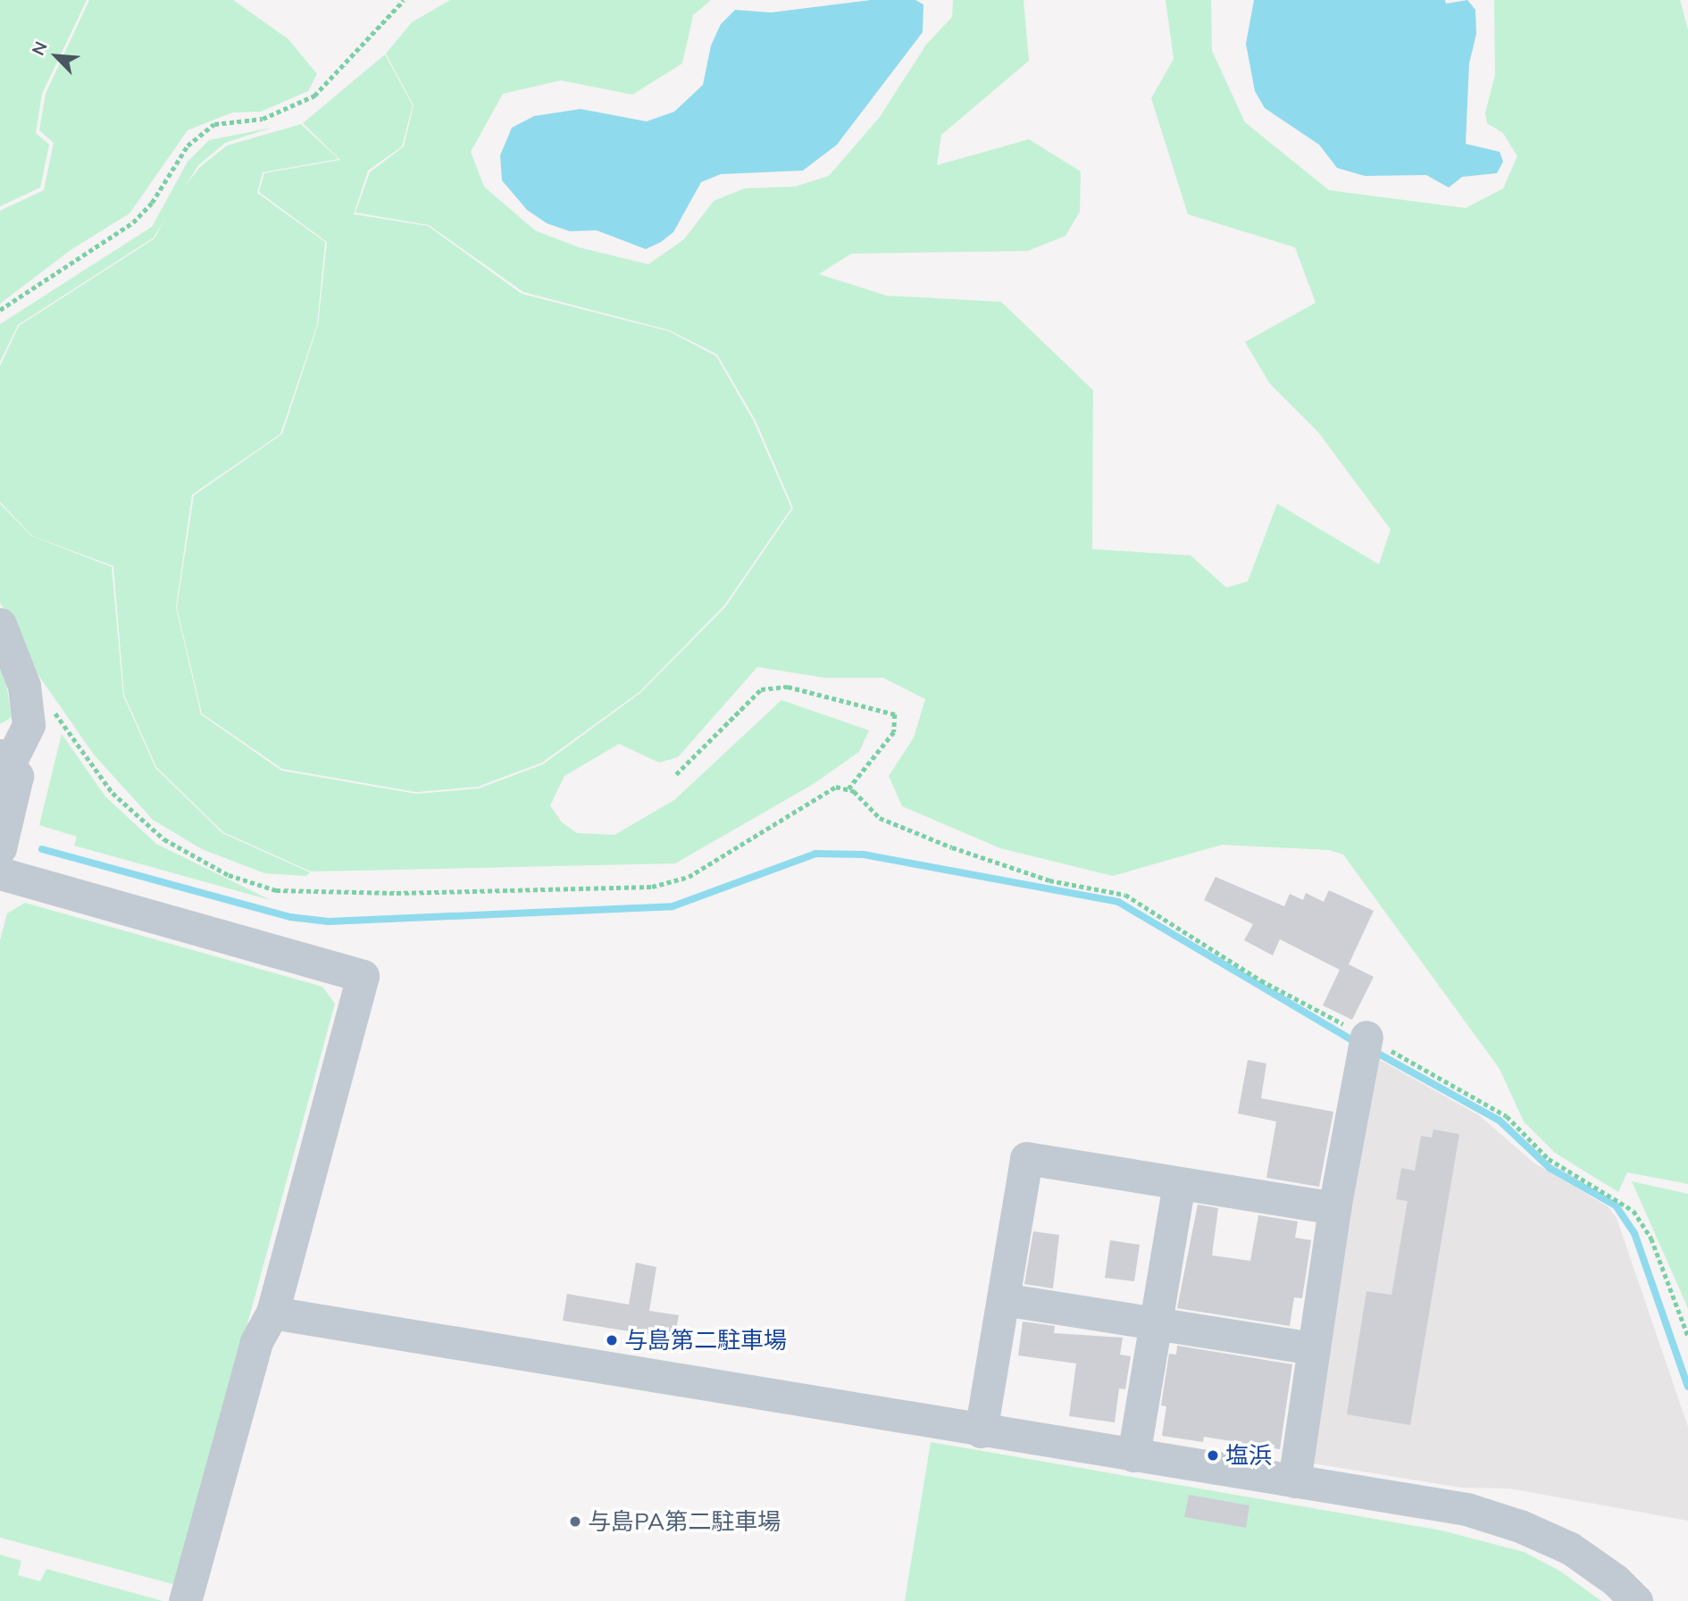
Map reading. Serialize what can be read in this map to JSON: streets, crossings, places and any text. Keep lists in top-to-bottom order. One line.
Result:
{"places":["与島第二駐車場","塩浜","与島PA第二駐車場"],"north":"top left"}
